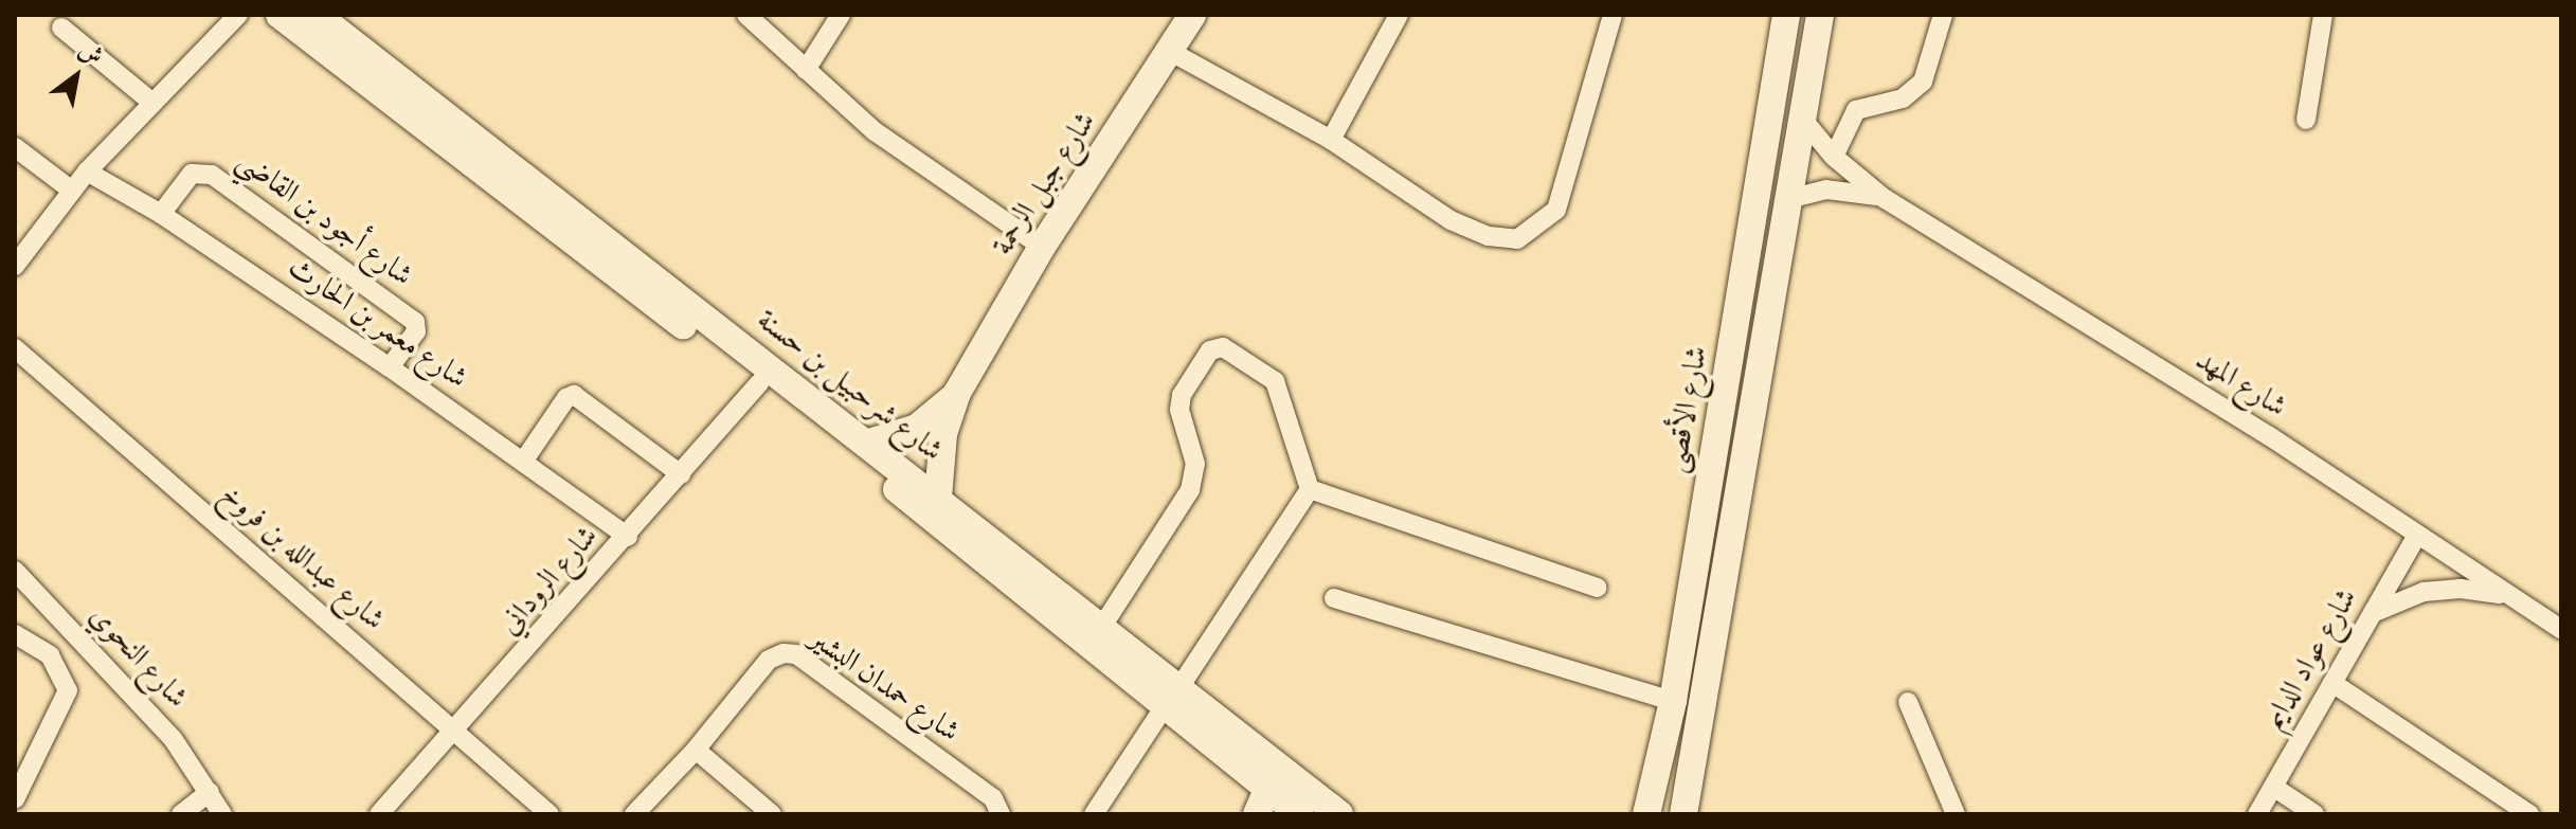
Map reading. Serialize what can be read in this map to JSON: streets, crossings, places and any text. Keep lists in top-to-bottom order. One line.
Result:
{"streets":{"street":["شارع جبل الرحمة","شارع أجود بن القاضي","شارع معمر بن الحارث","شارع المهد","شارع شرحبيل بن حسنة","شارع الأقصى","شارع عبدالله بن فروخ","شارع الروداني","شارع النحوي","شارع عواد الدايم","شارع حمدان البشير"]},"crossings":[["شارع جبل الرحمة","شارع شرحبيل بن حسنة"],["شارع أجود بن القاضي","شارع معمر بن الحارث"],["شارع معمر بن الحارث","شارع الروداني"],["شارع المهد","شارع عواد الدايم"],["شارع شرحبيل بن حسنة","شارع الروداني"],["شارع عبدالله بن فروخ","شارع الروداني"]],"north":"top right"}
